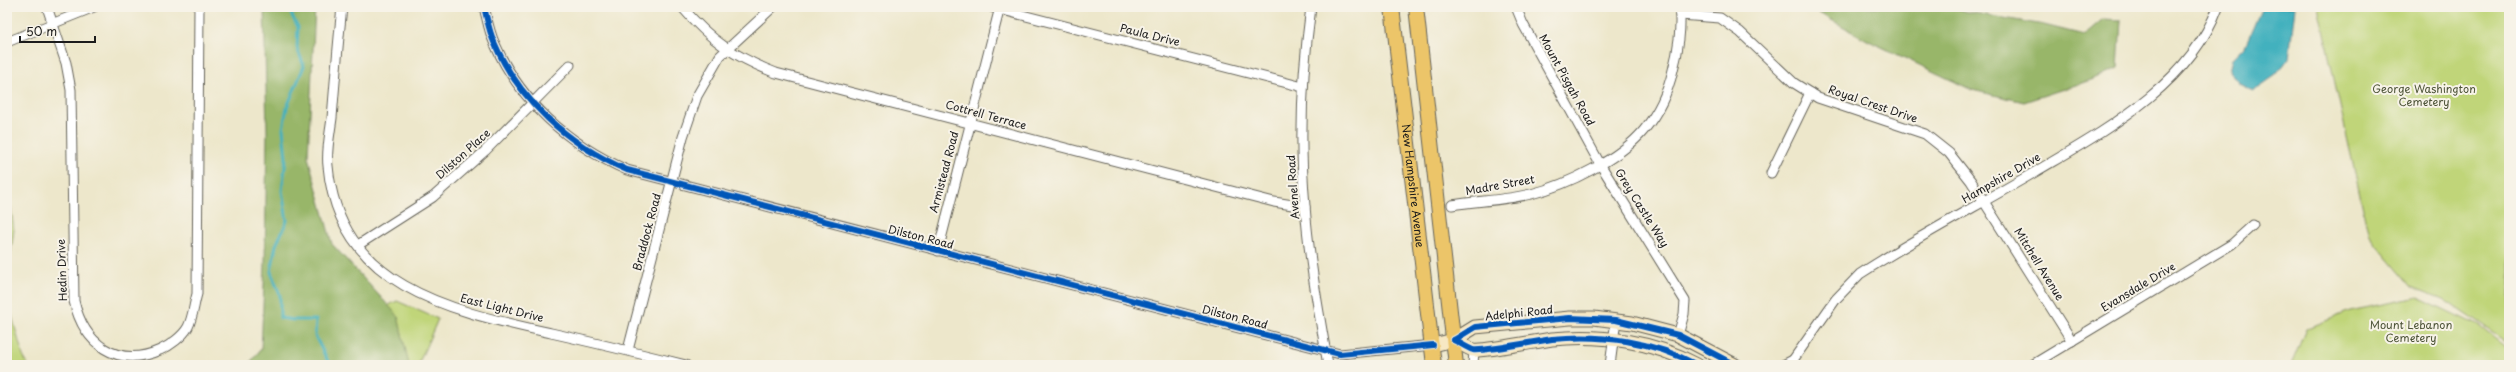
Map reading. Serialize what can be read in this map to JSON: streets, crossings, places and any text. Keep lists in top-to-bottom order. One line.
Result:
{"streets":{"main road":["New Hampshire Avenue","Adelphi Road"],"street":["Paula Drive","Mount Pisgah Road","Royal Crest Drive","Cottrell Terrace","Dilston Place","Armistead Road","Hampshire Drive","Madre Street","Avenel Road","Grey Castle Way","Braddock Road","Dilston Road","Mitchell Avenue","Hedin Drive","Evansdale Drive","East Light Drive"]},"crossings":[["Paula Drive","Armistead Road"],["Paula Drive","Avenel Road"],["Mount Pisgah Road","Madre Street"],["Mount Pisgah Road","Grey Castle Way"],["Royal Crest Drive","Hampshire Drive"],["Royal Crest Drive","Madre Street"],["Royal Crest Drive","Mitchell Avenue"],["Cottrell Terrace","Armistead Road"],["Cottrell Terrace","Avenel Road"],["Cottrell Terrace","Braddock Road"],["Dilston Place","Dilston Road"],["Dilston Place","East Light Drive"],["Armistead Road","Dilston Road"],["Hampshire Drive","Mitchell Avenue"],["Madre Street","Grey Castle Way"],["New Hampshire Avenue","Dilston Road"],["New Hampshire Avenue","Adelphi Road"],["Avenel Road","Dilston Road"],["Grey Castle Way","Adelphi Road"],["Braddock Road","Dilston Road"],["Braddock Road","East Light Drive"],["Dilston Road","Adelphi Road"],["Mitchell Avenue","Evansdale Drive"]],"parks":["George Washington Cemetery","Mount Lebanon Cemetery"],"scale_bar":"50 m"}
